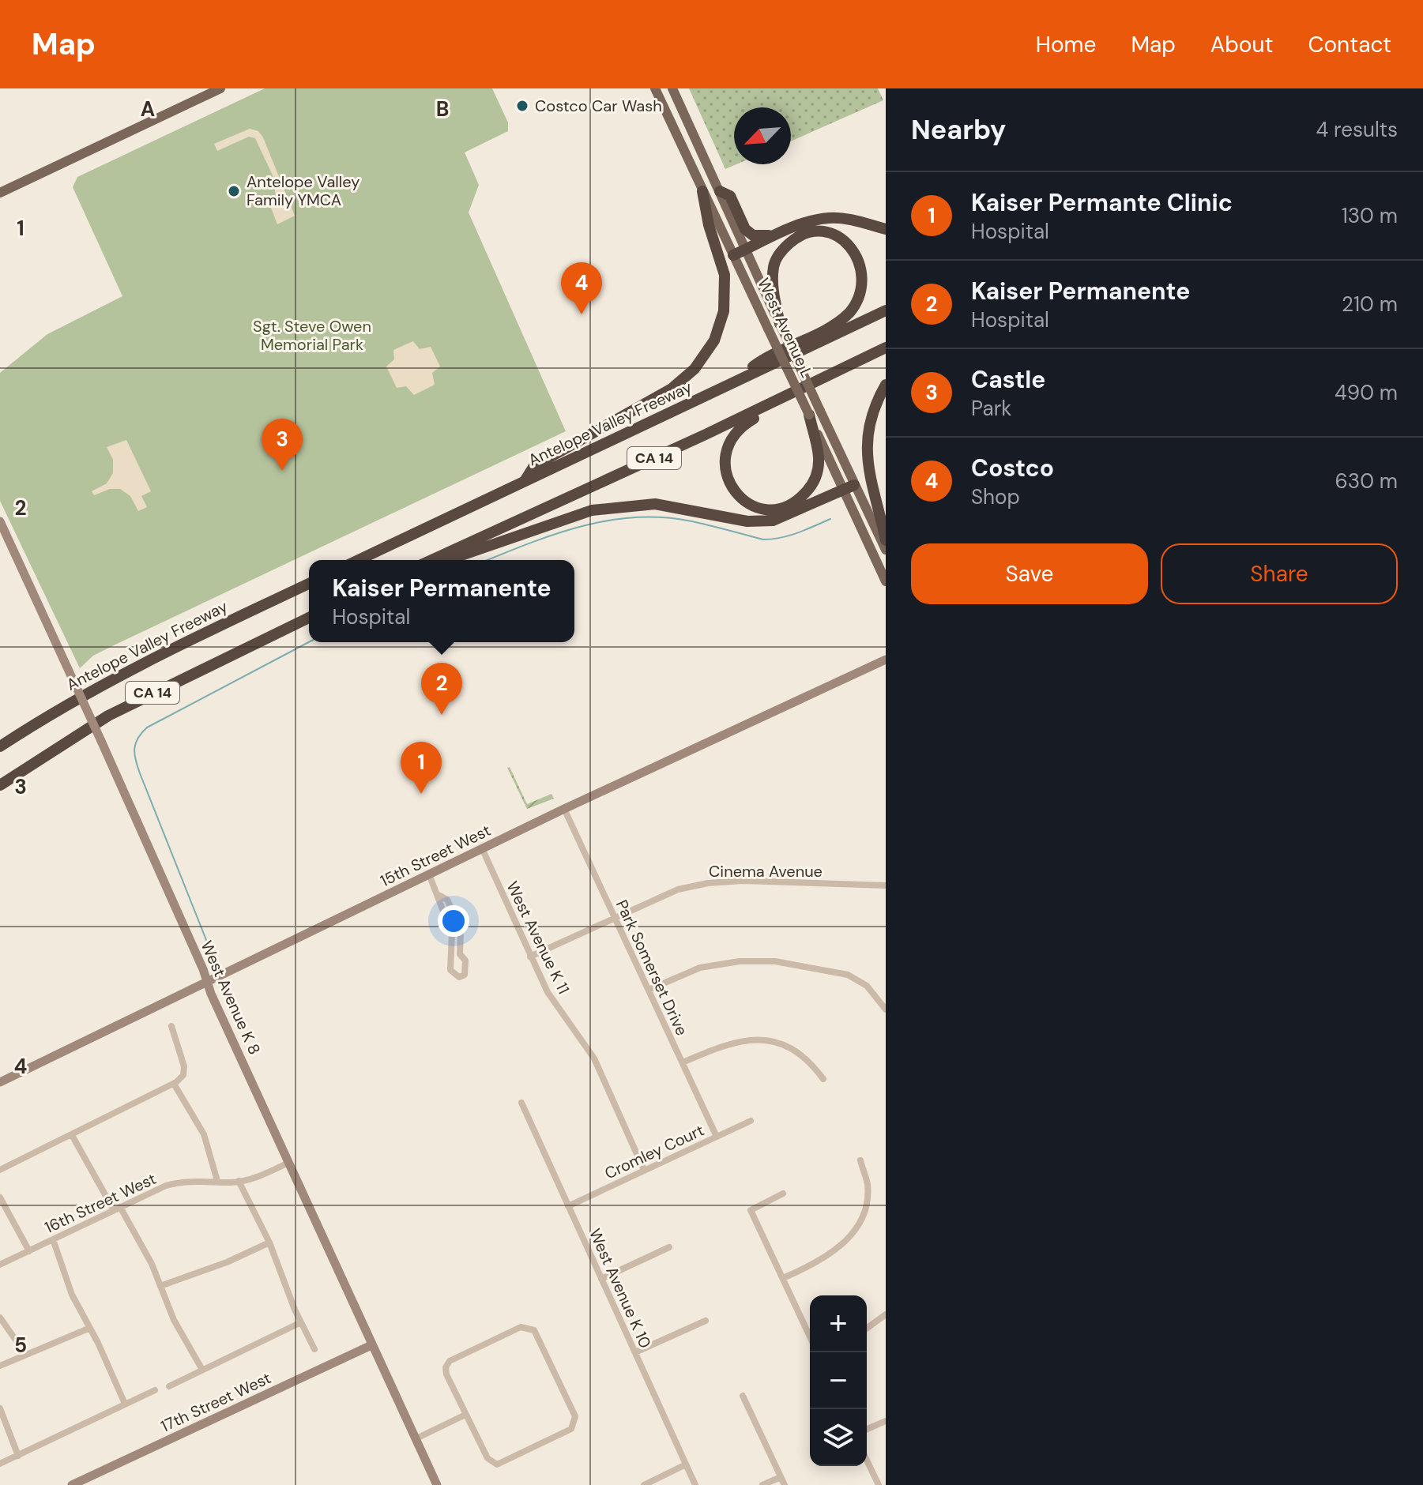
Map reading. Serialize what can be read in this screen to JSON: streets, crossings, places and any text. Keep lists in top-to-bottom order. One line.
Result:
{"streets":{"highway":["Antelope Valley Freeway","CA 14"],"main road":["West Avenue L"],"street":["15th Street West","Cinema Avenue","West Avenue K 11","Park Somerset Drive","West Avenue K 8","Cromley Court","16th Street West","West Avenue K 10","17th Street West"]},"crossings":[["15th Street West","West Avenue K 11"],["15th Street West","Park Somerset Drive"],["15th Street West","West Avenue K 8"],["Cinema Avenue","West Avenue K 11"],["Cinema Avenue","Park Somerset Drive"],["West Avenue K 11","Cromley Court"],["Park Somerset Drive","Cromley Court"],["West Avenue K 8","16th Street West"],["West Avenue K 8","17th Street West"],["Cromley Court","West Avenue K 10"]],"parks":["Sgt. Steve Owen Memorial Park"],"places":["Costco Car Wash","Antelope Valley Family YMCA"],"north":"bottom left","page":{"header":"Map","nav":["Home","Map","About","Contact"],"heading":["Nearby","4 results"],"list":[{"mark":"1","name":"Kaiser Permante Clinic","note":"Hospital","value":"130 m"},{"mark":"2","name":"Kaiser Permanente","note":"Hospital","value":"210 m"},{"mark":"3","name":"Castle","note":"Park","value":"490 m"},{"mark":"4","name":"Costco","note":"Shop","value":"630 m"}],"pins":["4","3","2","1"],"buttons":["Save","Share"],"popup":["Kaiser Permanente","Hospital"],"map_buttons":["+","−"]},"grid":{"columns":["A","B"],"rows":["1","2","3","4","5"]}}
